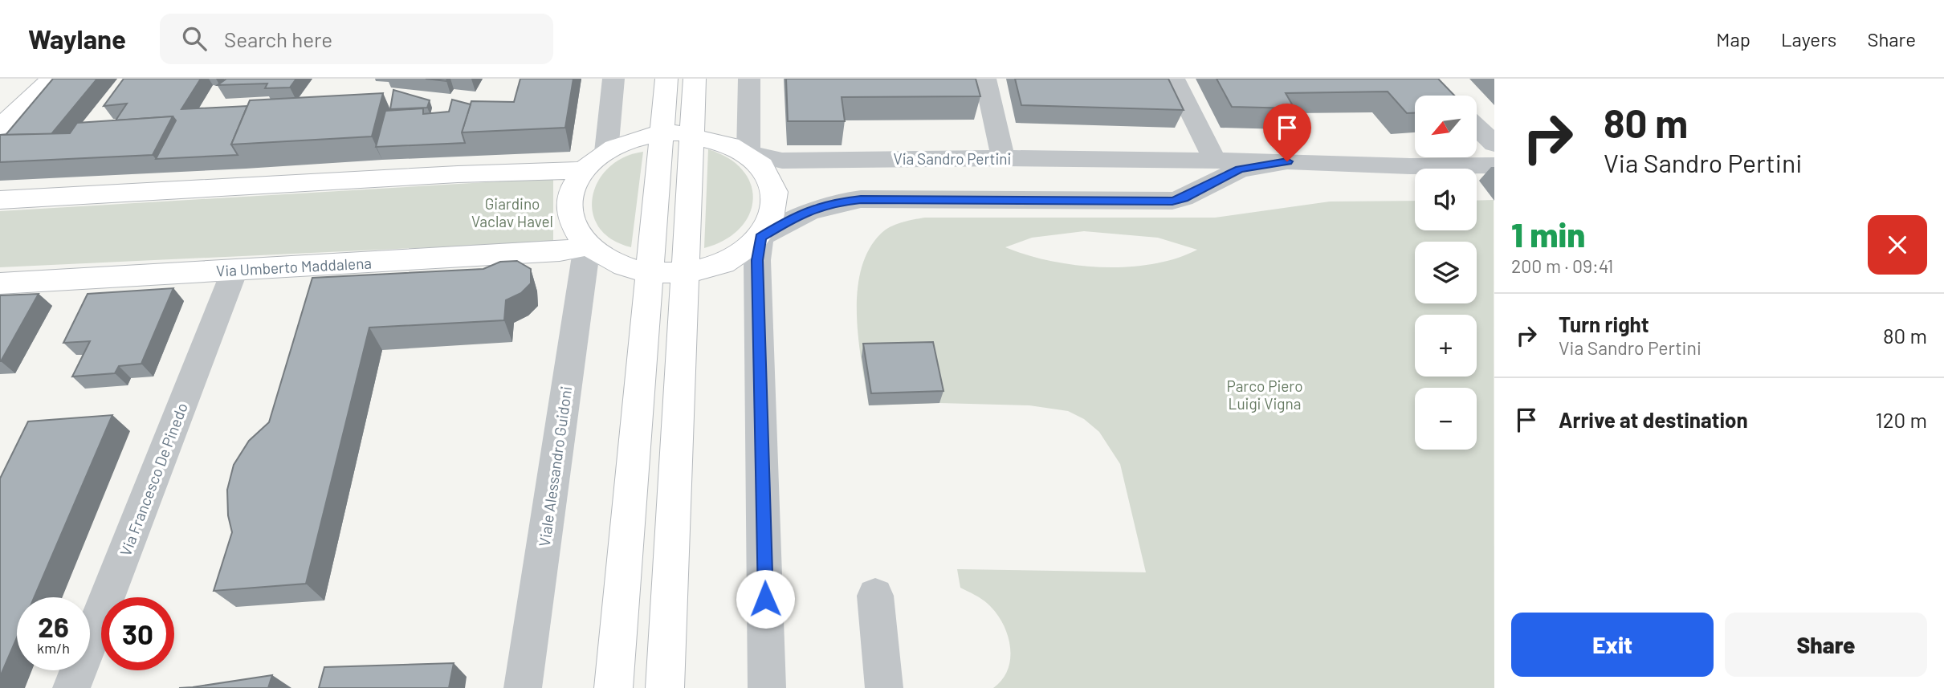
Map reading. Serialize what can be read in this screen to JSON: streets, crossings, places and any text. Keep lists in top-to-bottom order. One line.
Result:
{"streets":{"main road":["Via Umberto Maddalena"],"street":["Via Sandro Pertini","Viale Alessandro Guidoni","Via Francesco De Pinedo"]},"crossings":[["Via Umberto Maddalena","Viale Alessandro Guidoni"],["Via Umberto Maddalena","Via Francesco De Pinedo"]],"parks":["Giardino Vaclav Havel","Parco Piero Luigi Vigna"],"north":"bottom left","page":{"header":"Waylane","search":"Search here","nav":["Map","Layers","Share"],"turn":["80 m","Via Sandro Pertini"],"map_buttons":["+","−"],"heading":["1 min","200 m · 09:41"],"list":[{"name":"Turn right","note":"Via Sandro Pertini","value":"80 m"},{"name":"Arrive at destination","value":"120 m"}],"speed":"26 km/h","limit":"30","buttons":["Exit","Share"]}}
